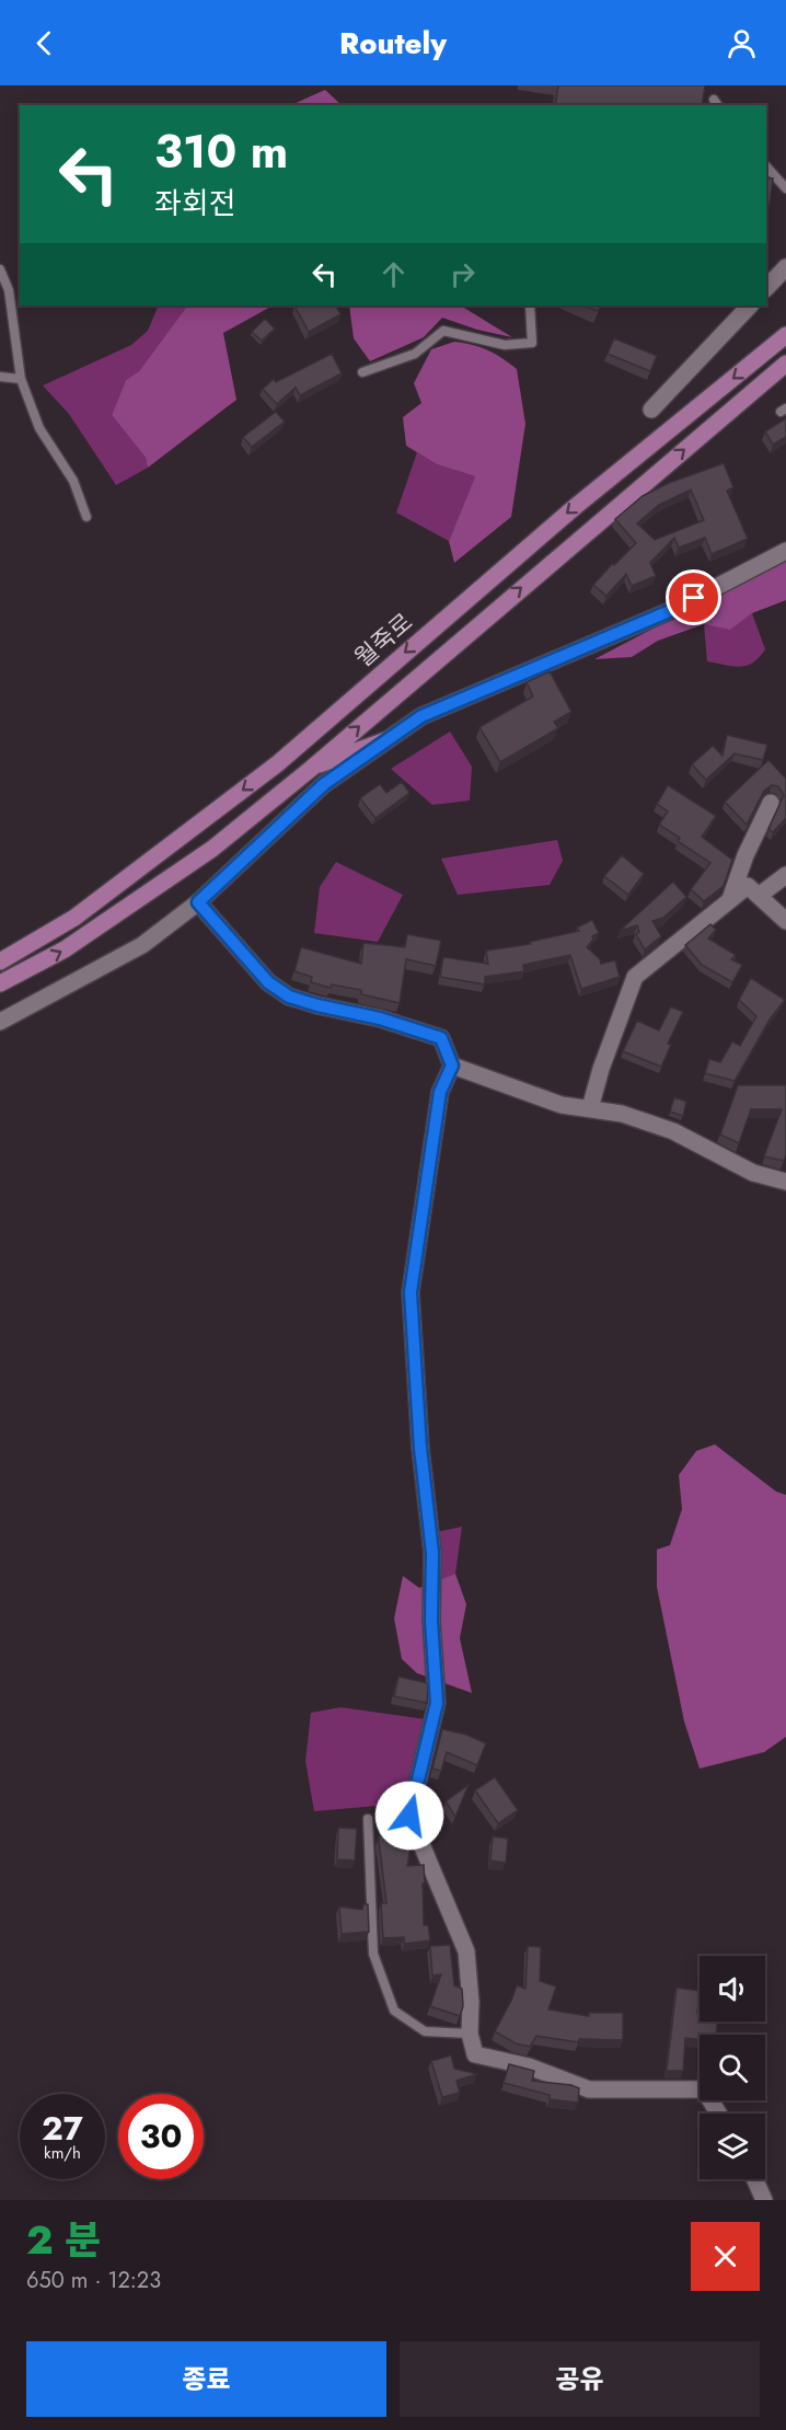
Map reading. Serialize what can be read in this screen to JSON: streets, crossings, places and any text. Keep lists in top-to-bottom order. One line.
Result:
{"streets":{"main road":["월죽로"]},"page":{"header":"Routely","turn":["310 m","좌회전"],"speed":"27 km/h","limit":"30","heading":["2 분","650 m · 12:23"],"buttons":["종료","공유"]}}
